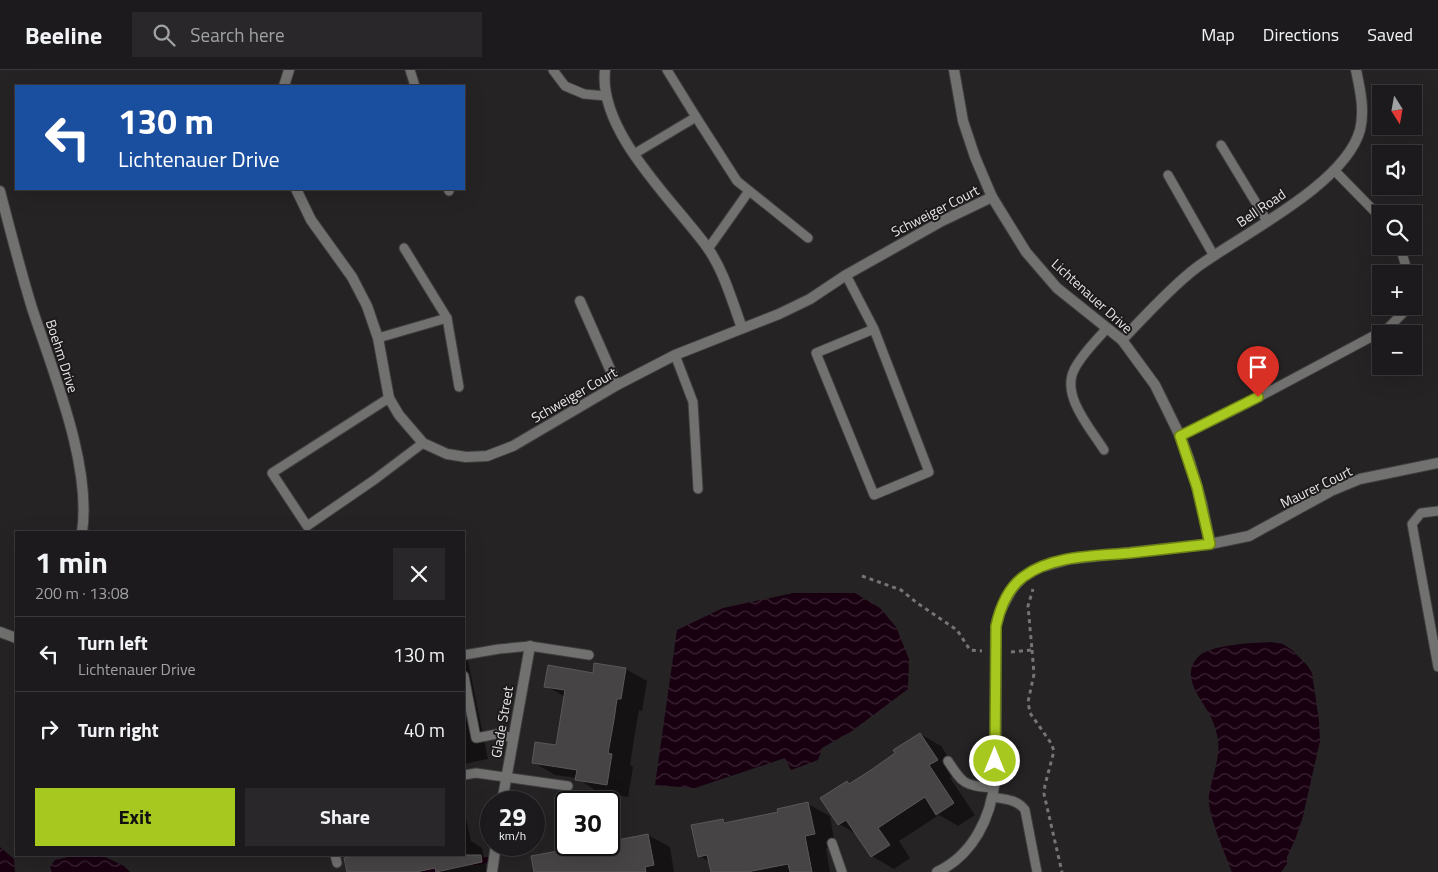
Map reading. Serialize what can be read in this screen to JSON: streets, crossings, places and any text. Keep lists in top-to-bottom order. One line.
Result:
{"streets":{"street":["Bell Road","Schweiger Court","Lichtenauer Drive","Boehm Drive","Maurer Court","Glade Street"]},"crossings":[["Bell Road","Lichtenauer Drive"],["Schweiger Court","Lichtenauer Drive"],["Lichtenauer Drive","Maurer Court"]],"north":"bottom","page":{"header":"Beeline","search":"Search here","nav":["Map","Directions","Saved"],"map_buttons":["+","−"],"turn":["130 m","Lichtenauer Drive"],"heading":["1 min","200 m · 13:08"],"list":[{"name":"Turn left","note":"Lichtenauer Drive","value":"130 m"},{"name":"Turn right","value":"40 m"}],"buttons":["Exit","Share"],"speed":"29 km/h","limit":"30"}}
